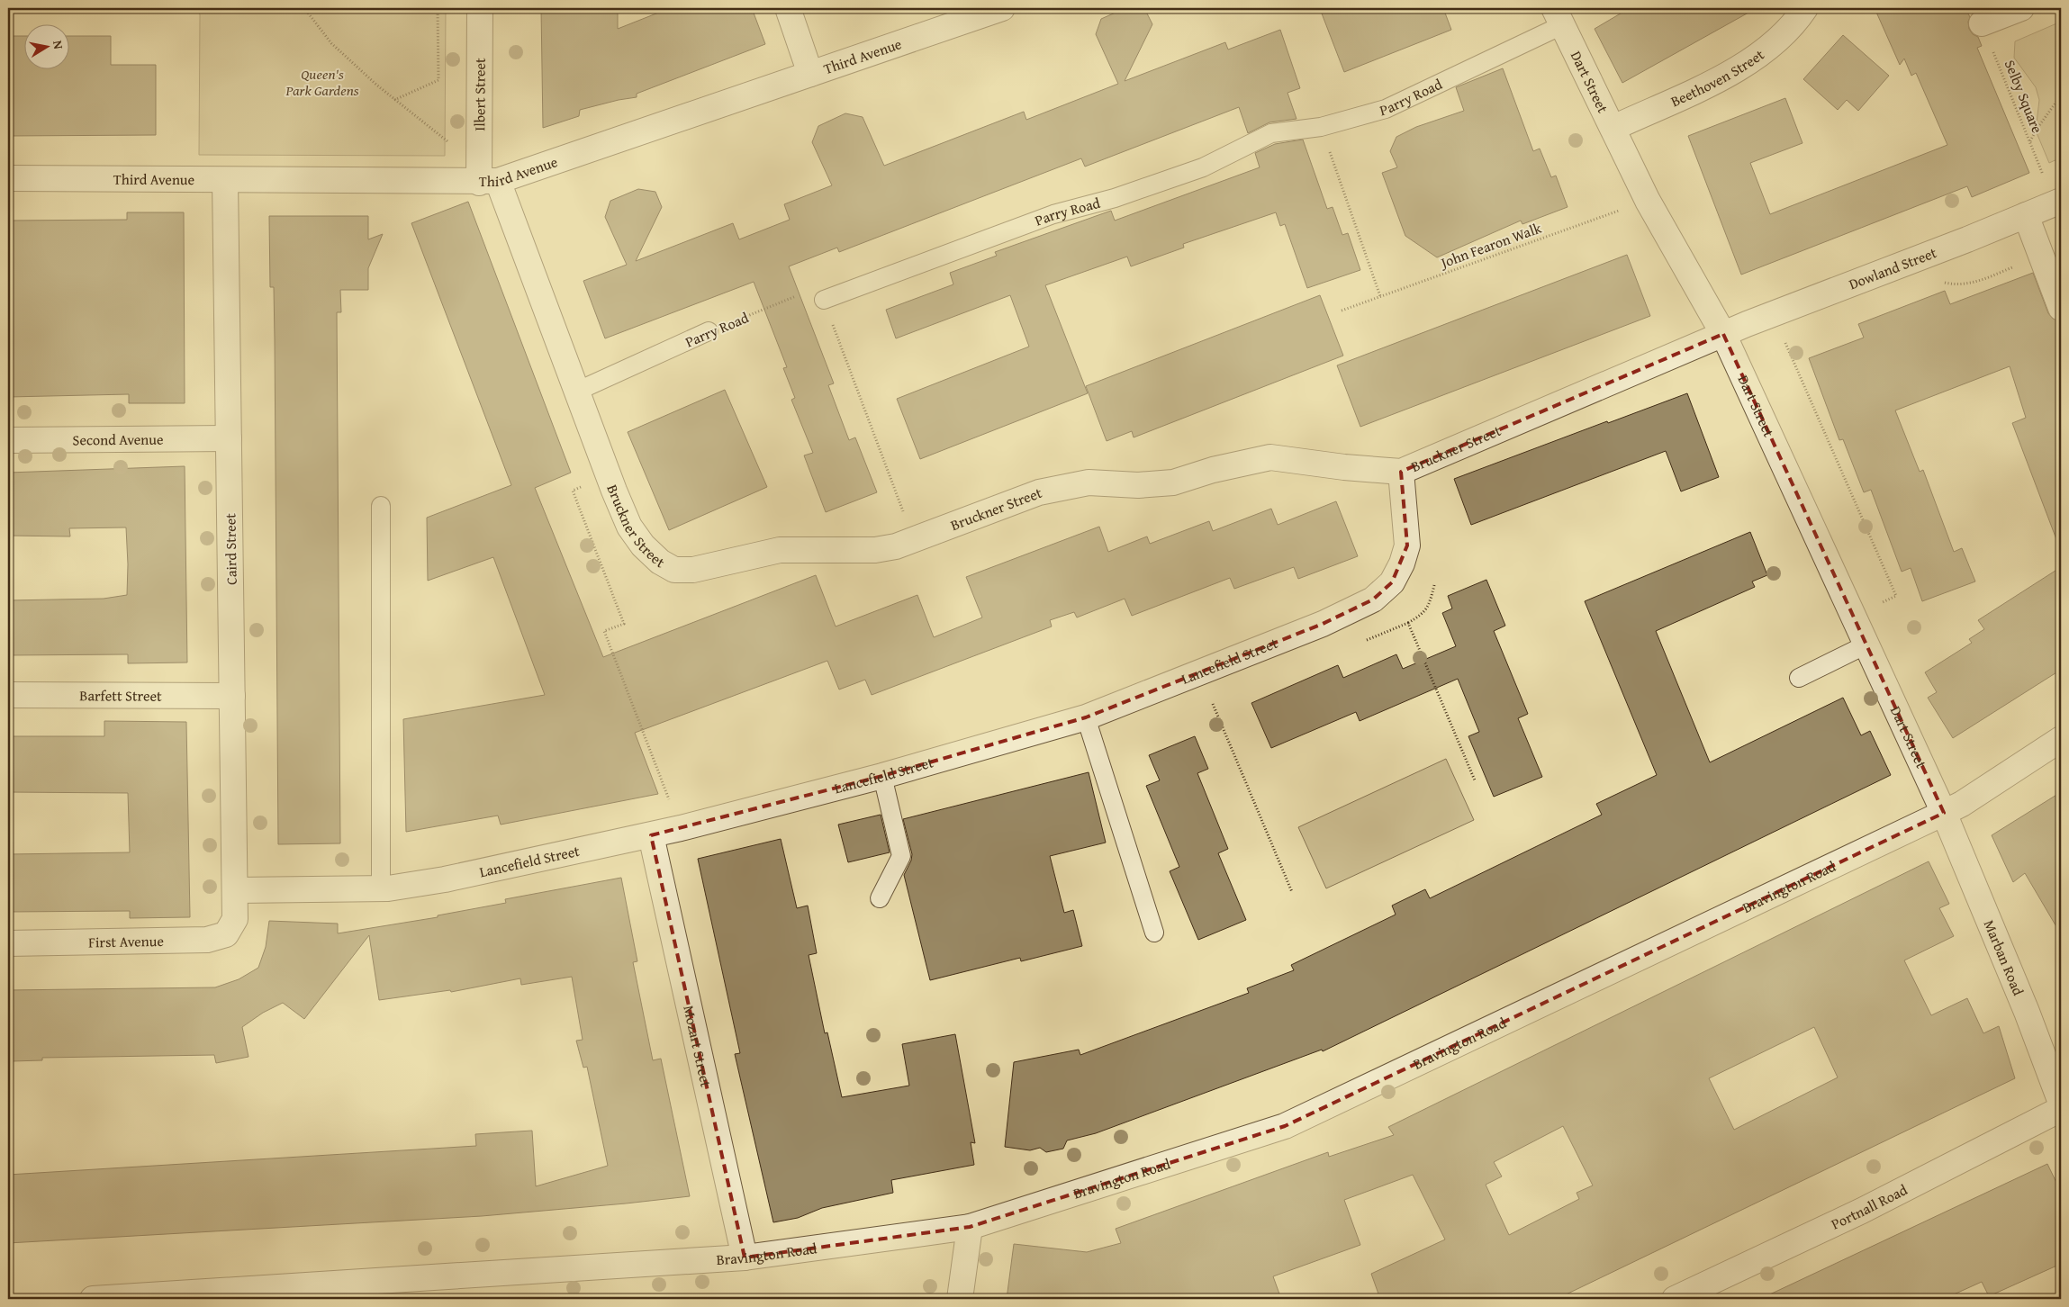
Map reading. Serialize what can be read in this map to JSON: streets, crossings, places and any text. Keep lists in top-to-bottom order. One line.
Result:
{"streets":{"street":["Third Avenue","Beethoven Street","Dart Street","Ilbert Street","Dowland Street","Second Avenue","Bruckner Street","Caird Street","Lancefield Street","Barfett Street","Bravington Road","First Avenue","Marban Road","Mozart Street","Portnall Road"],"lane":["Parry Road"],"path":["Selby Square","John Fearon Walk"]},"crossings":[["Third Avenue","Ilbert Street"],["Third Avenue","Bruckner Street"],["Third Avenue","Caird Street"],["Beethoven Street","Dart Street"],["Dart Street","Parry Road"],["Dart Street","John Fearon Walk"],["Dart Street","Dowland Street"],["Dart Street","Bruckner Street"],["Dart Street","Bravington Road"],["Dart Street","Marban Road"],["Ilbert Street","Bruckner Street"],["Parry Road","Bruckner Street"],["Selby Square","Dowland Street"],["Dowland Street","Bruckner Street"],["Second Avenue","Caird Street"],["Bruckner Street","Lancefield Street"],["Caird Street","Lancefield Street"],["Caird Street","Barfett Street"],["Caird Street","First Avenue"],["Lancefield Street","Mozart Street"],["Bravington Road","Marban Road"],["Bravington Road","Mozart Street"]],"parks":["Queen's Park Gardens"],"north":"right"}
